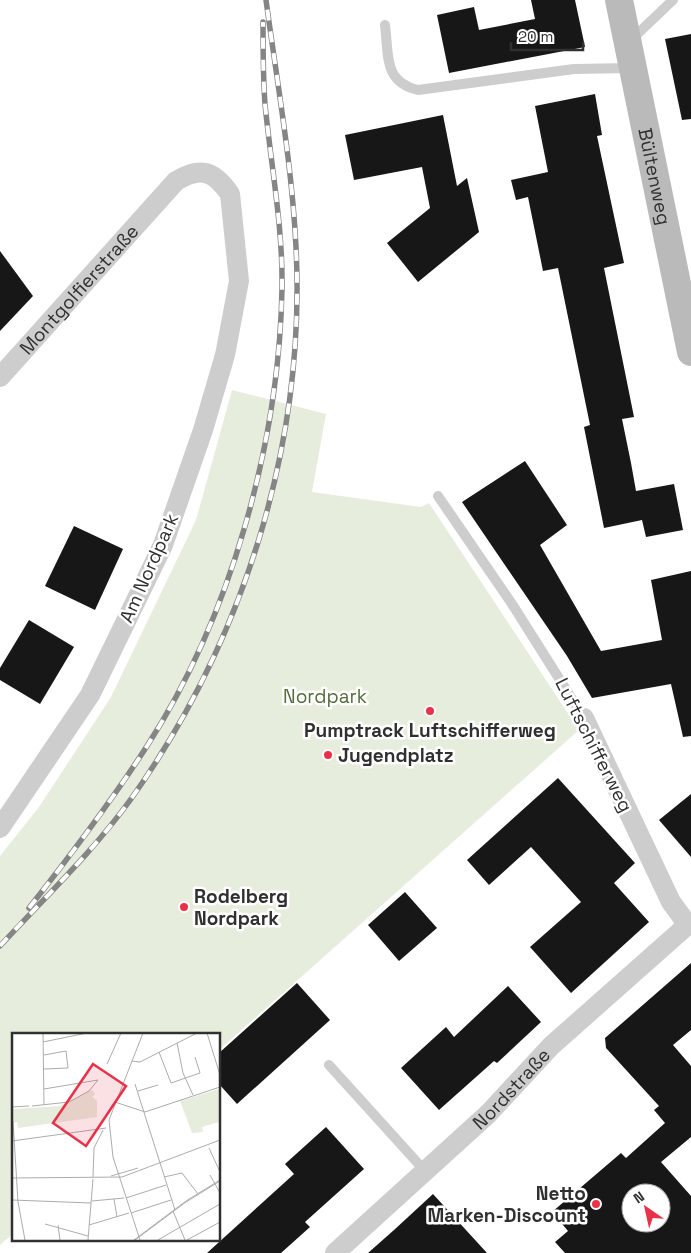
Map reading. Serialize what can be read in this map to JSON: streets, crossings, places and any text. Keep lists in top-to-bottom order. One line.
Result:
{"streets":{"main road":["Bültenweg"],"street":["Montgolfierstraße","Am Nordpark","Luftschifferweg","Nordstraße"]},"crossings":[["Montgolfierstraße","Am Nordpark"],["Luftschifferweg","Nordstraße"]],"parks":["Nordpark"],"places":["Pumptrack Luftschifferweg","Jugendplatz","Rodelberg Nordpark","Netto Marken-Discount"],"scale_bar":"20 m","north":"top left"}
